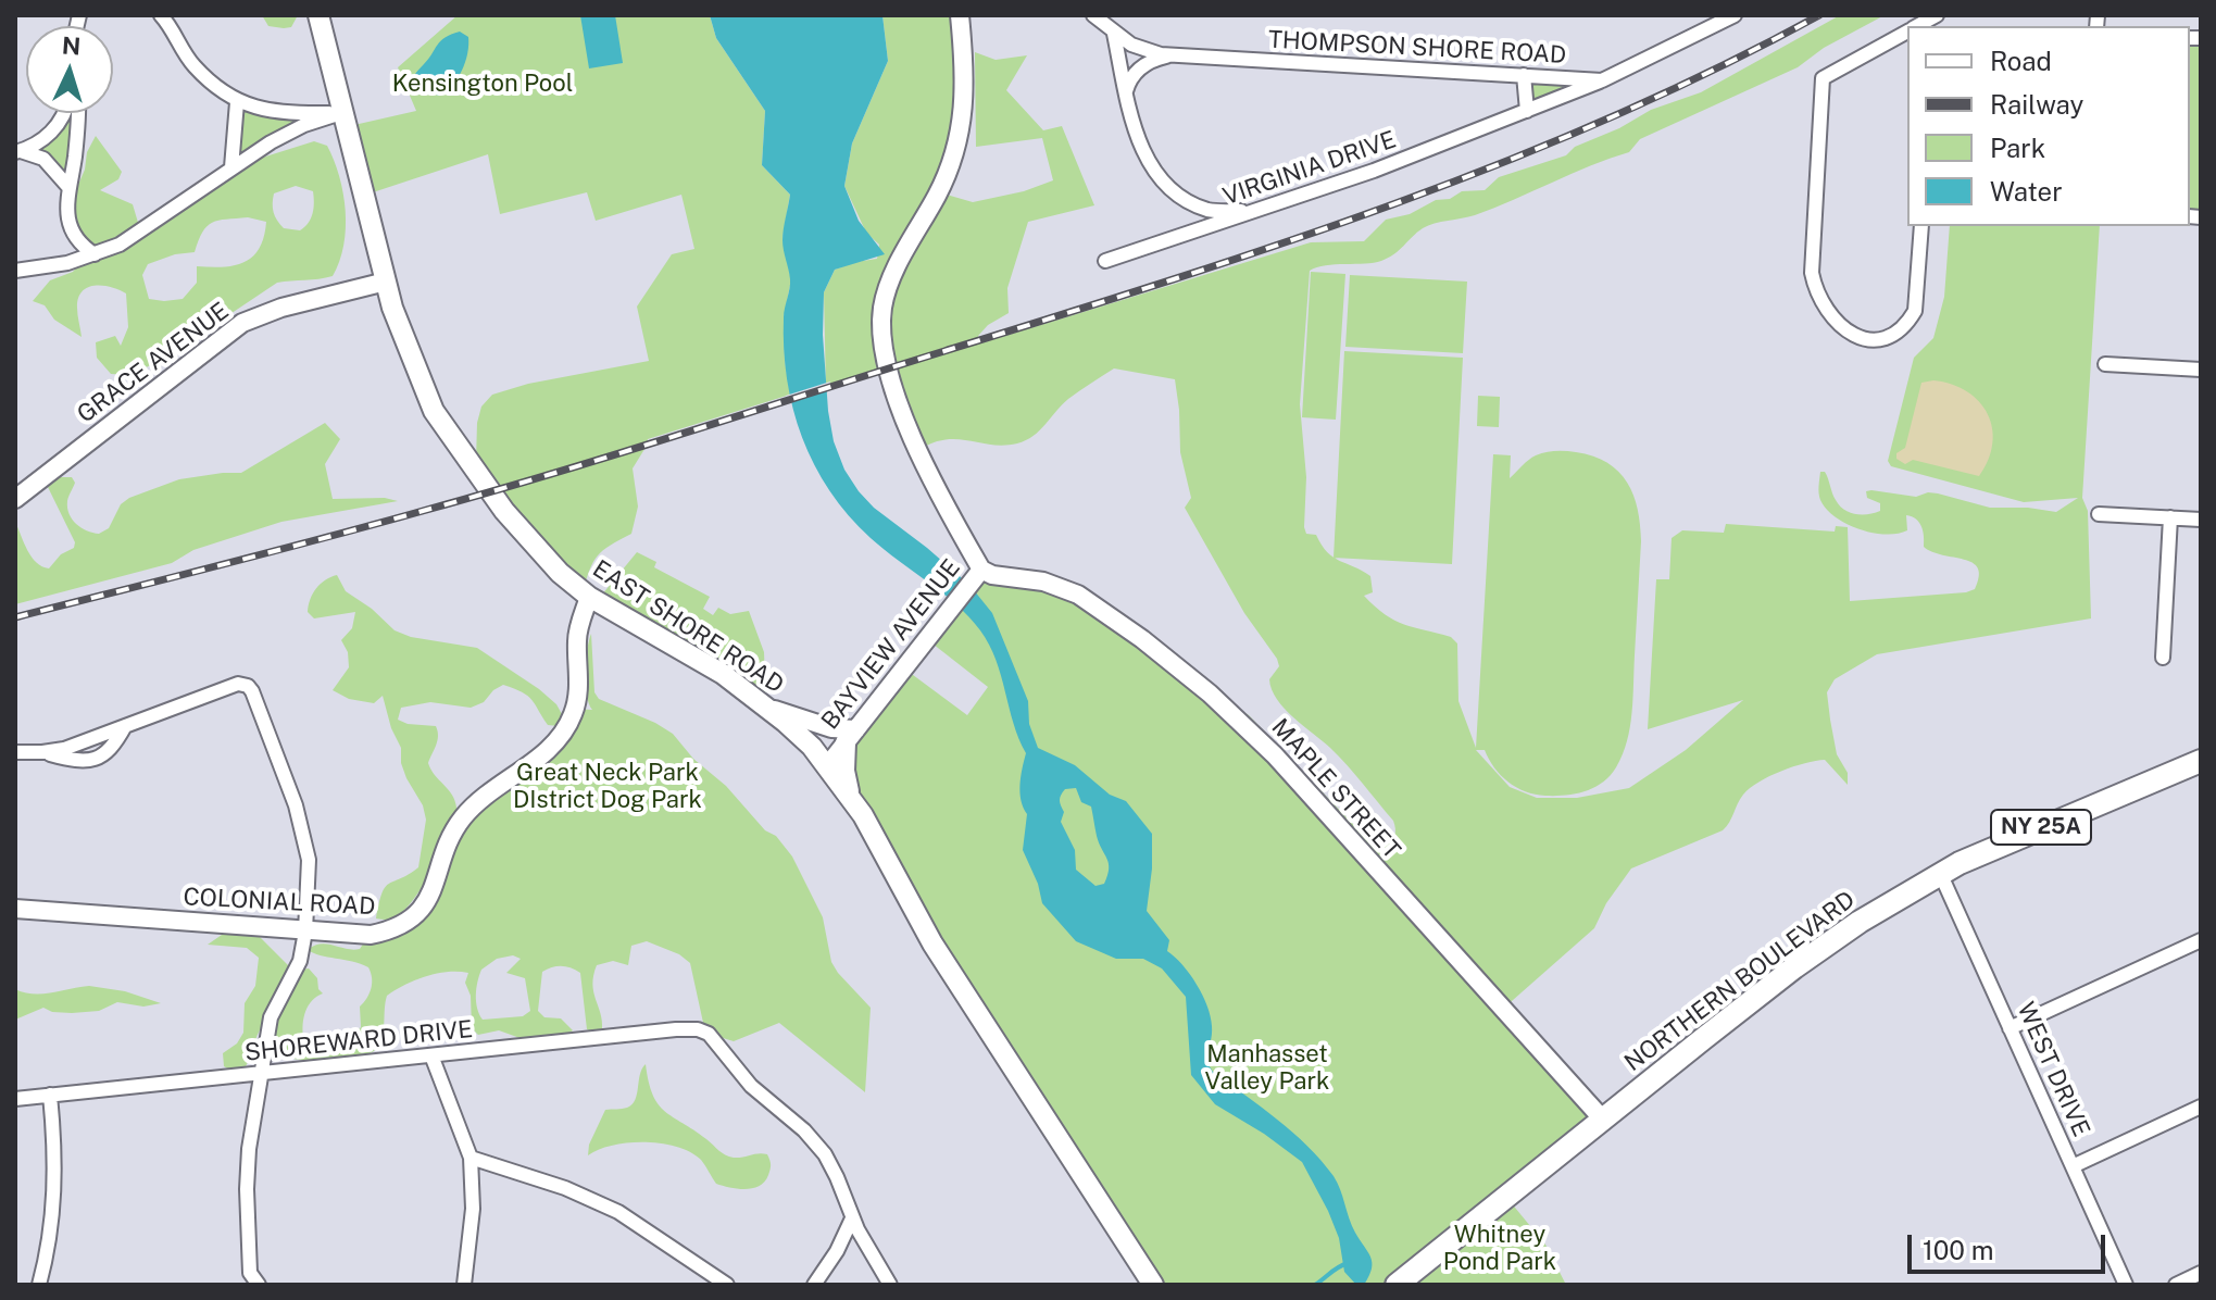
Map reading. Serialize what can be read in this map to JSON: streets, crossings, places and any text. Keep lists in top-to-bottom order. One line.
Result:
{"streets":{"main road":["EAST SHORE ROAD","NY 25A","NORTHERN BOULEVARD"],"street":["THOMPSON SHORE ROAD","VIRGINIA DRIVE","GRACE AVENUE","BAYVIEW AVENUE","MAPLE STREET","COLONIAL ROAD","SHOREWARD DRIVE","WEST DRIVE"]},"crossings":[["THOMPSON SHORE ROAD","VIRGINIA DRIVE"],["GRACE AVENUE","EAST SHORE ROAD"],["EAST SHORE ROAD","BAYVIEW AVENUE"],["EAST SHORE ROAD","COLONIAL ROAD"],["BAYVIEW AVENUE","MAPLE STREET"],["MAPLE STREET","NORTHERN BOULEVARD"],["NORTHERN BOULEVARD","WEST DRIVE"]],"parks":["Kensington Pool","Great Neck Park DIstrict Dog Park","Manhasset Valley Park","Whitney Pond Park"],"legend":["Road","Railway","Park","Water"],"scale_bar":"100 m","north":"top"}
